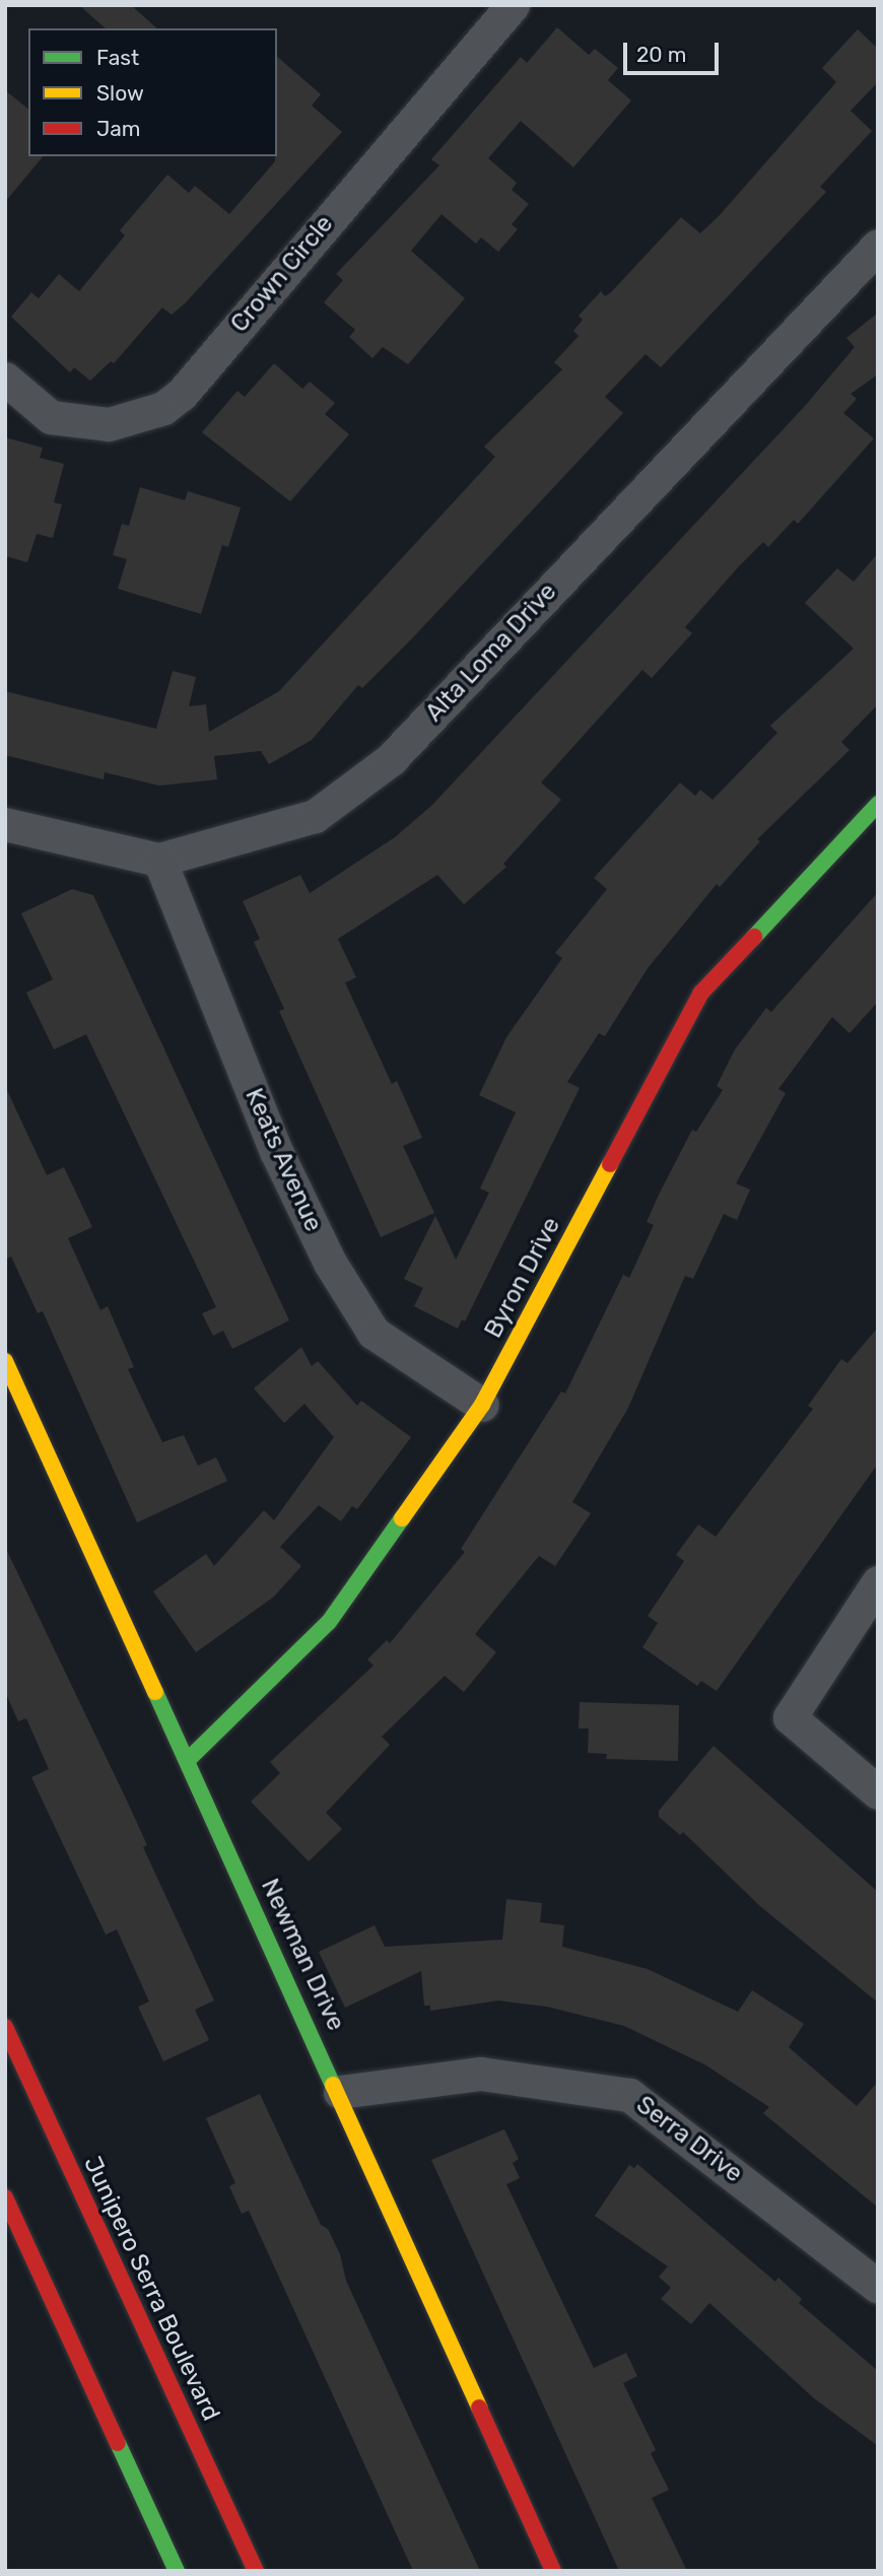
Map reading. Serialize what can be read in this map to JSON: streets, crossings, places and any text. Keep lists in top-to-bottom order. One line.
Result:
{"streets":{"street":["Crown Circle","Alta Loma Drive","Keats Avenue","Byron Drive","Newman Drive","Serra Drive","Junipero Serra Boulevard"]},"crossings":[["Alta Loma Drive","Keats Avenue"],["Keats Avenue","Byron Drive"],["Byron Drive","Newman Drive"],["Newman Drive","Serra Drive"]],"legend":["Fast","Slow","Jam"],"scale_bar":"20 m"}
